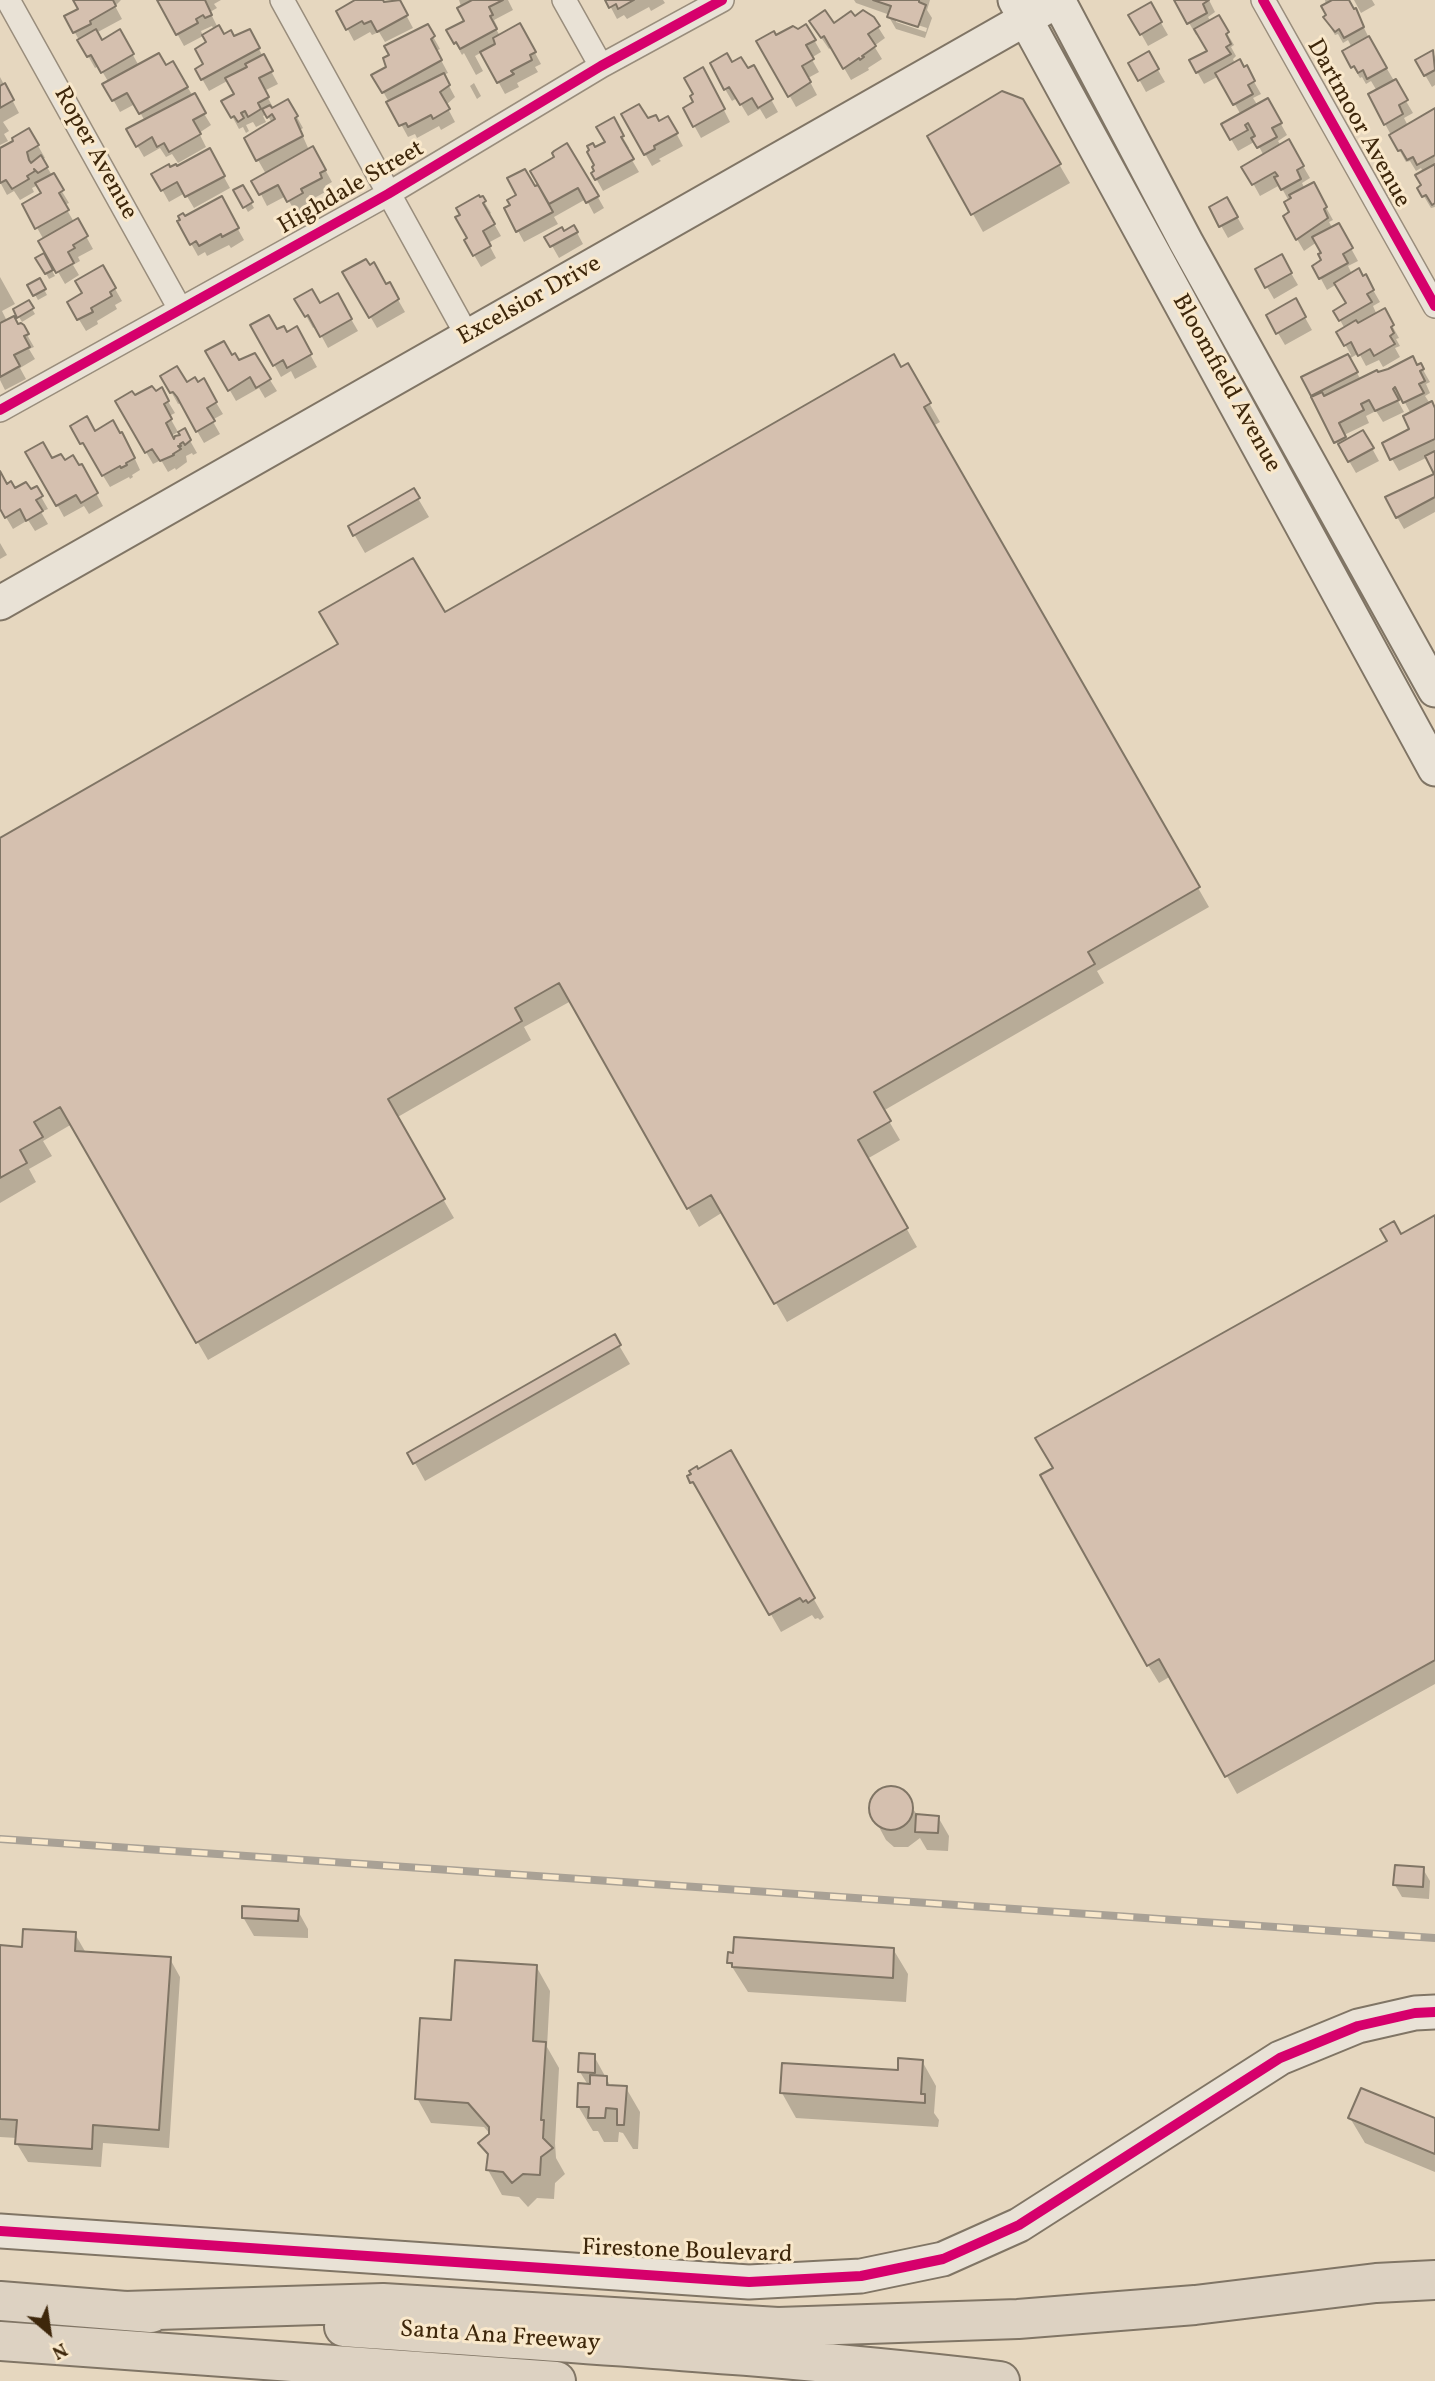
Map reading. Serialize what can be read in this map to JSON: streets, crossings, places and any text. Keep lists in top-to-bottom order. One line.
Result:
{"streets":{"highway":["Santa Ana Freeway"],"main road":["Excelsior Drive","Bloomfield Avenue","Firestone Boulevard"],"street":["Dartmoor Avenue","Roper Avenue","Highdale Street"]},"crossings":[["Roper Avenue","Highdale Street"],["Excelsior Drive","Bloomfield Avenue"]],"north":"bottom right"}
